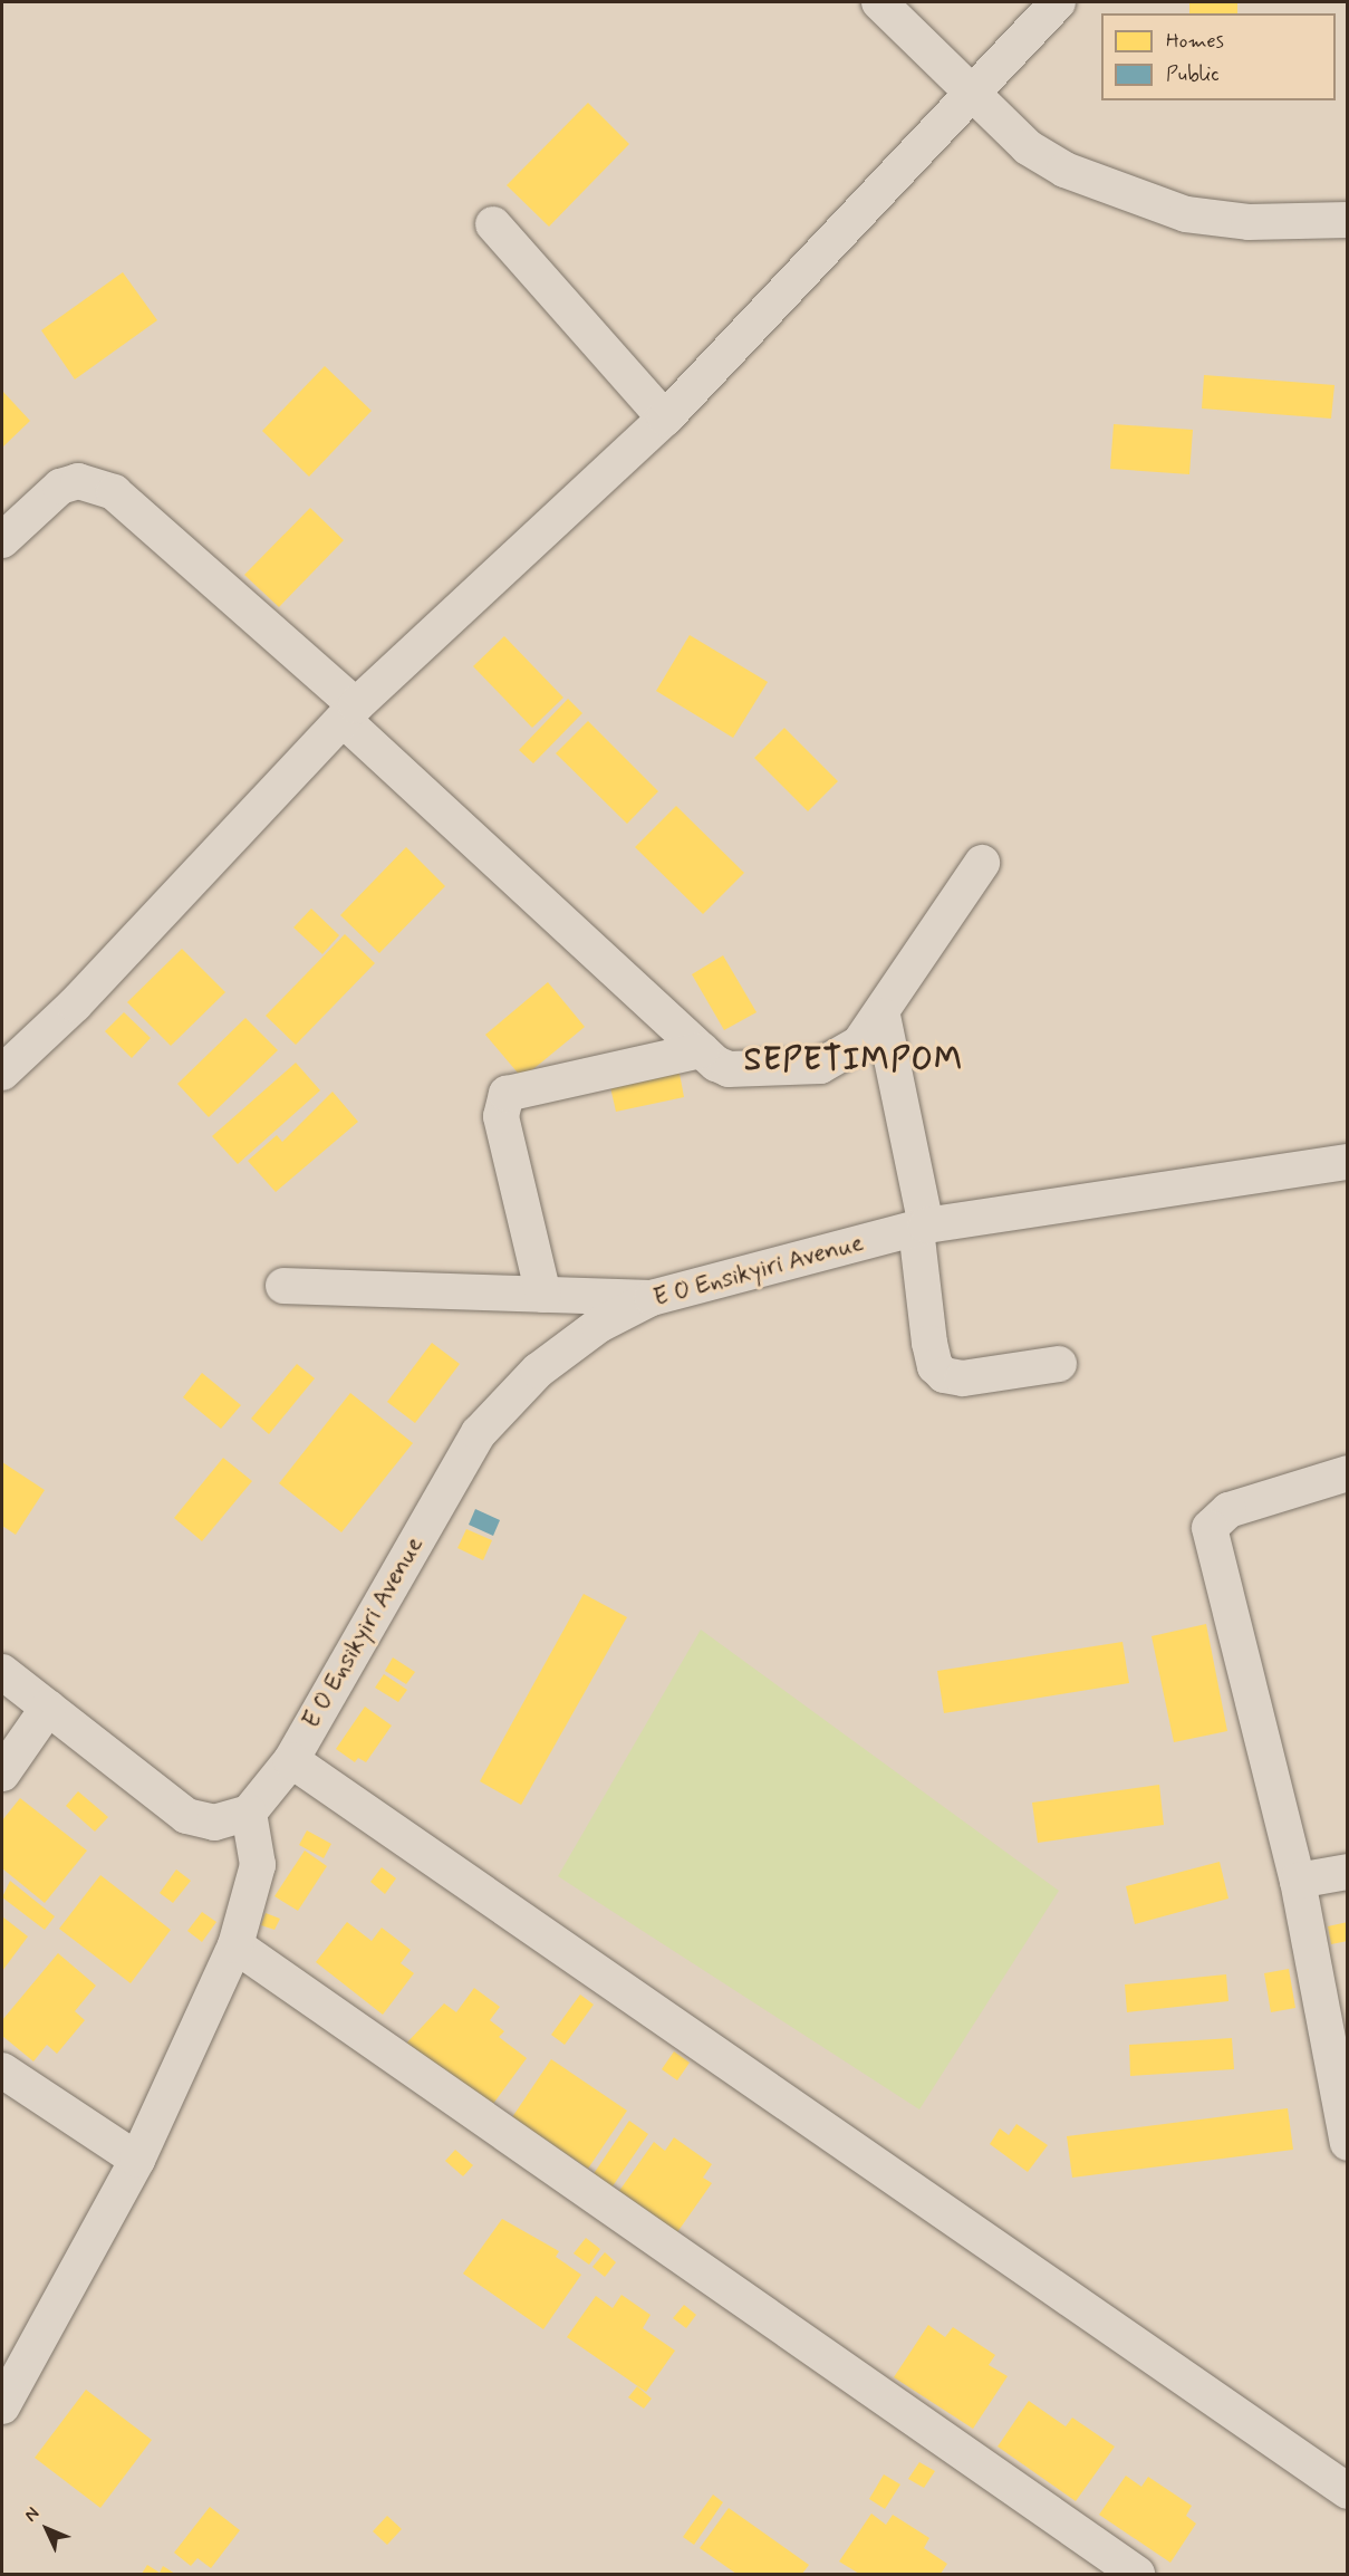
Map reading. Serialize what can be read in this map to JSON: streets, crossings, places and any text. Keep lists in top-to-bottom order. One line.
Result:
{"streets":{"street":["E O Ensikyiri Avenue"]},"districts":["SEPETIMPOM"],"legend":["Homes","Public"],"north":"top left"}
